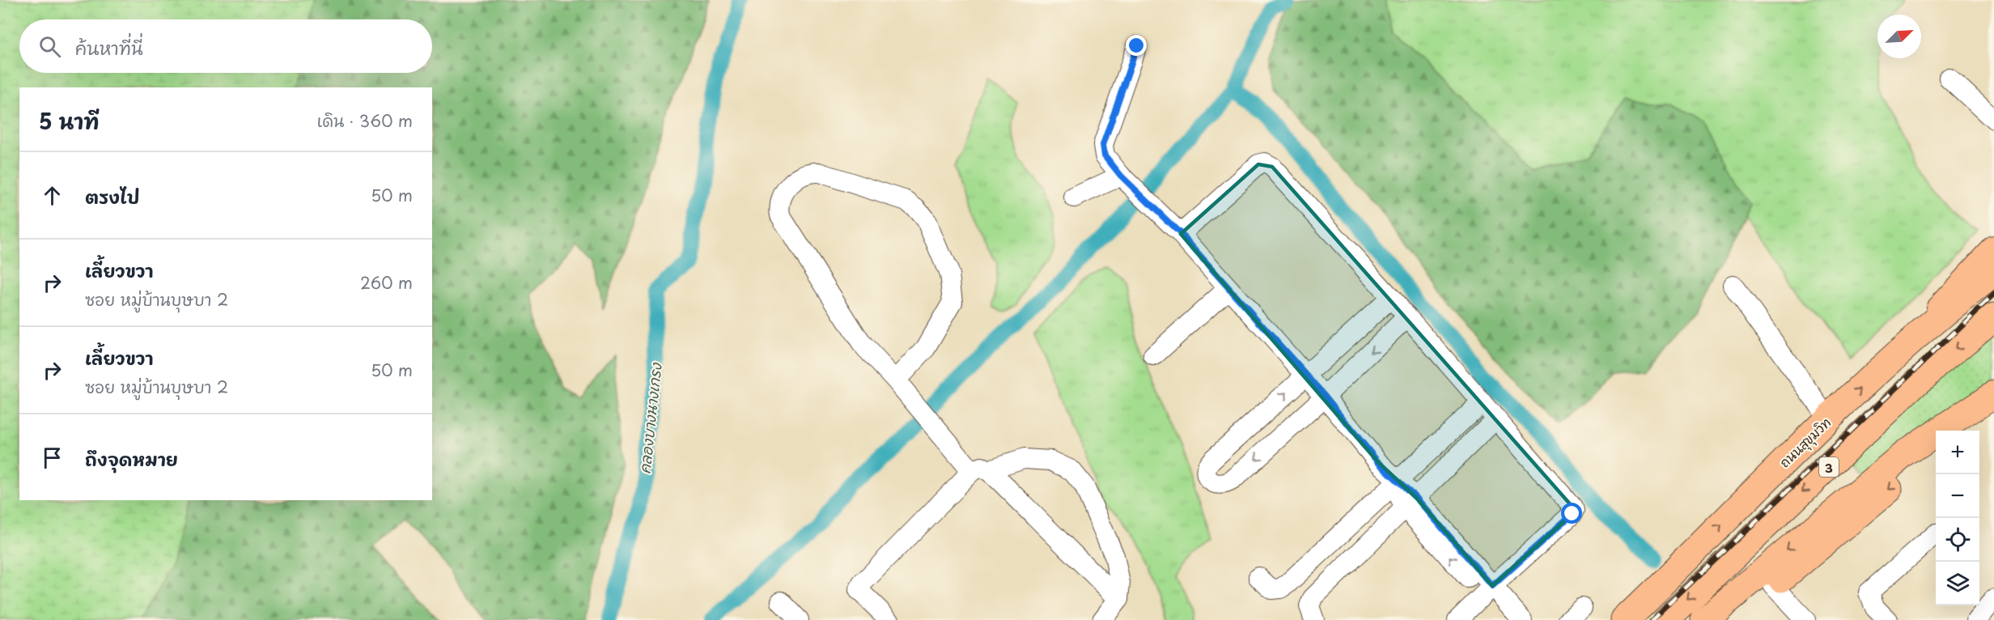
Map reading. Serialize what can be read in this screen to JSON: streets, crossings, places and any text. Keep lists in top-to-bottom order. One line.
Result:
{"streets":{"highway":["ถนนสุขุมวิท","3"]},"water":["คลองบางนางเกรง"],"north":"top right","page":{"search":"ค้นหาที่นี่","heading":["5 นาที","เดิน · 360 m"],"list":[["ตรงไป","50 m"],["เลี้ยวขวา","ซอย หมู่บ้านบุษบา 2","260 m"],["เลี้ยวขวา","ซอย หมู่บ้านบุษบา 2","50 m"],"ถึงจุดหมาย"],"map_buttons":["+","−"]}}
